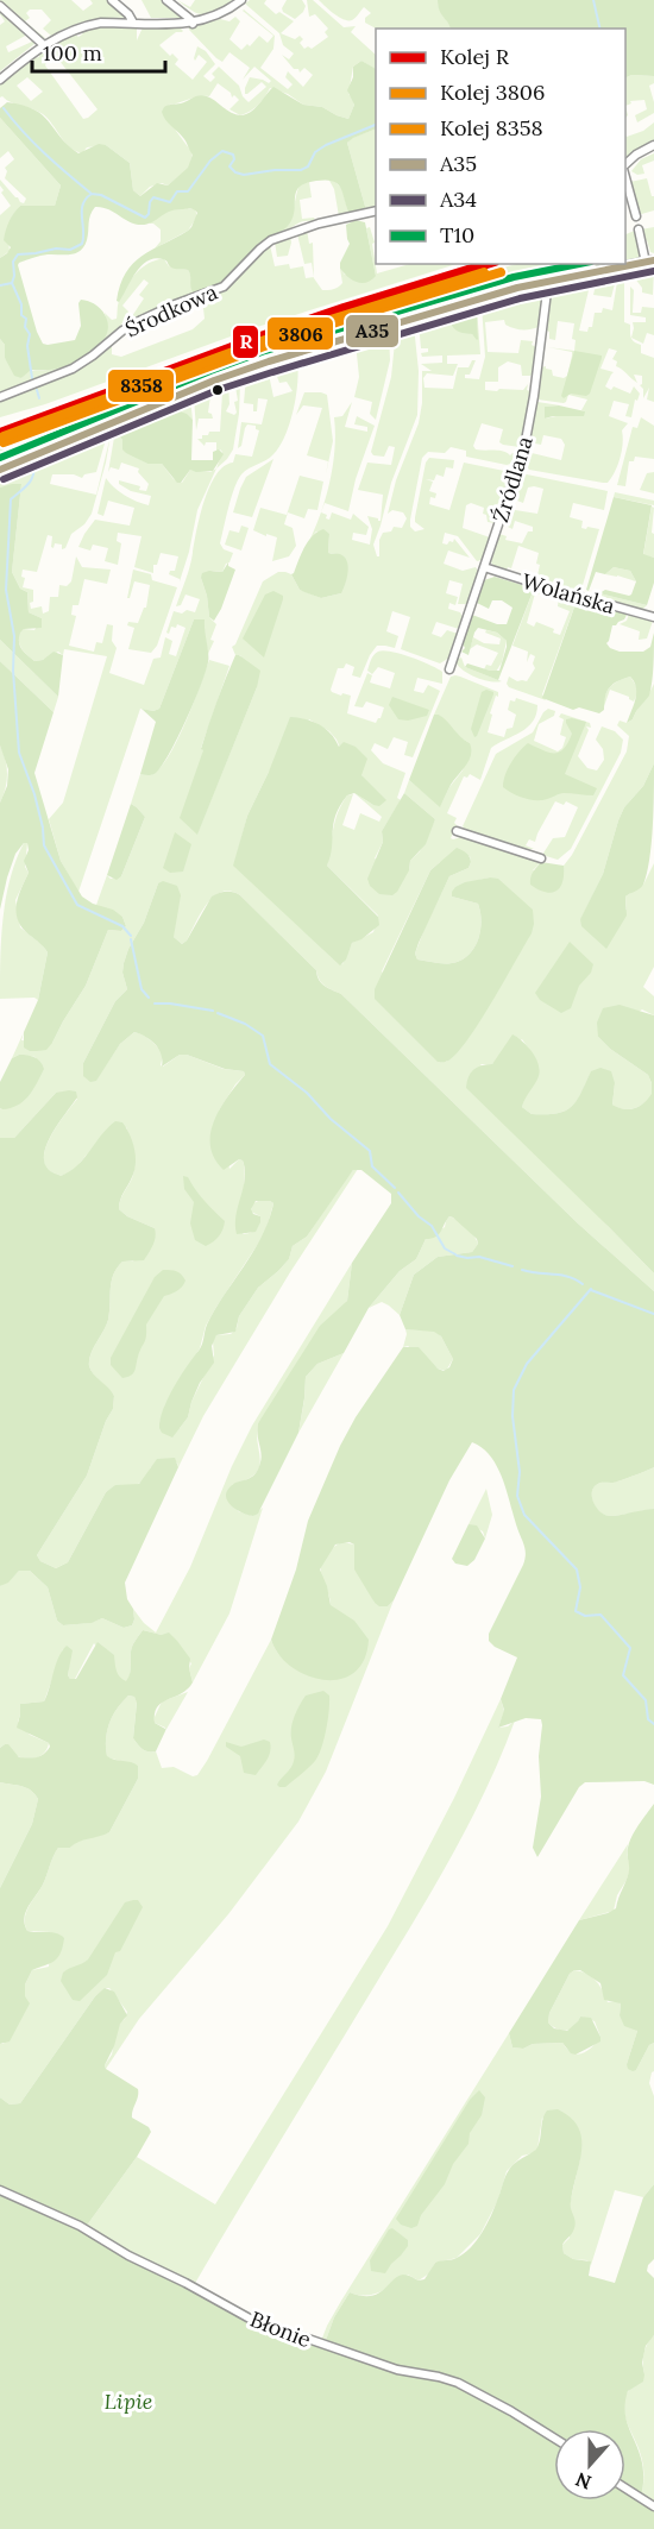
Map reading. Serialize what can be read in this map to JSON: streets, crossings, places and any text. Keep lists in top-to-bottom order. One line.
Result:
{"streets":{"street":["Środkowa","Źródlana","Wolańska","Błonie"]},"crossings":[["Źródlana","Wolańska"]],"parks":["Lipie"],"lines":["transit line A35","rail line R","transit line T10","transit line A34","rail line 3806","rail line 8358"],"legend":["Kolej R","Kolej 3806","Kolej 8358","A35","A34","T10"],"scale_bar":"100 m","north":"bottom"}
